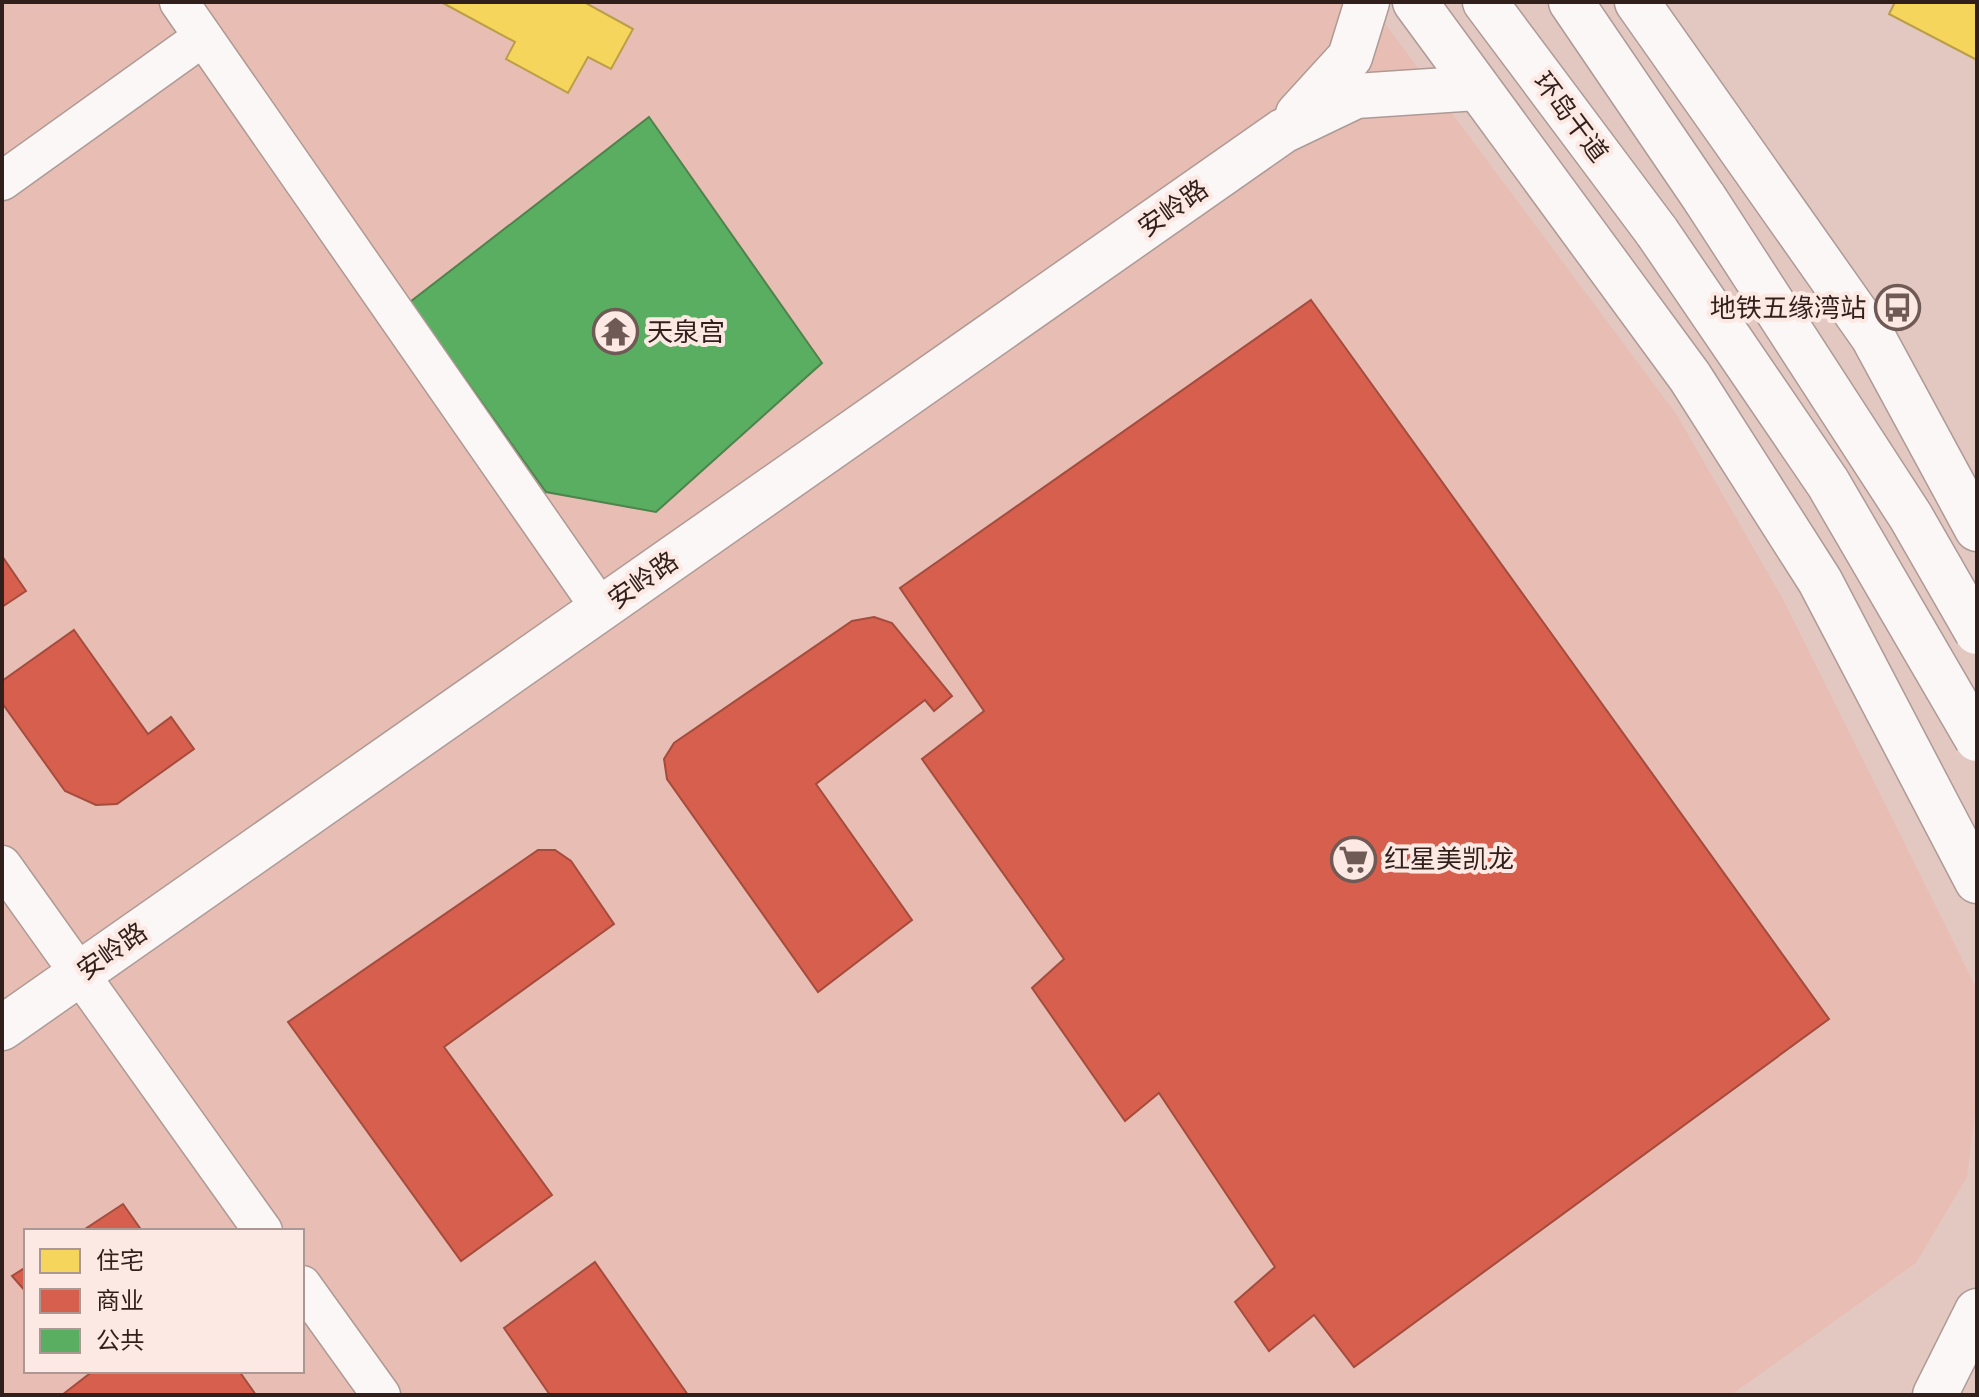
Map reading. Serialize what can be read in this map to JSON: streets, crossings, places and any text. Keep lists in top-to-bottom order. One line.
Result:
{"streets":{"main road":["环岛干道","安岭路"]},"places":{"bus stop":["地铁五缘湾站"],"temple":["天泉宫"],"supermarket":["红星美凯龙"]},"legend":["住宅","商业","公共"]}
